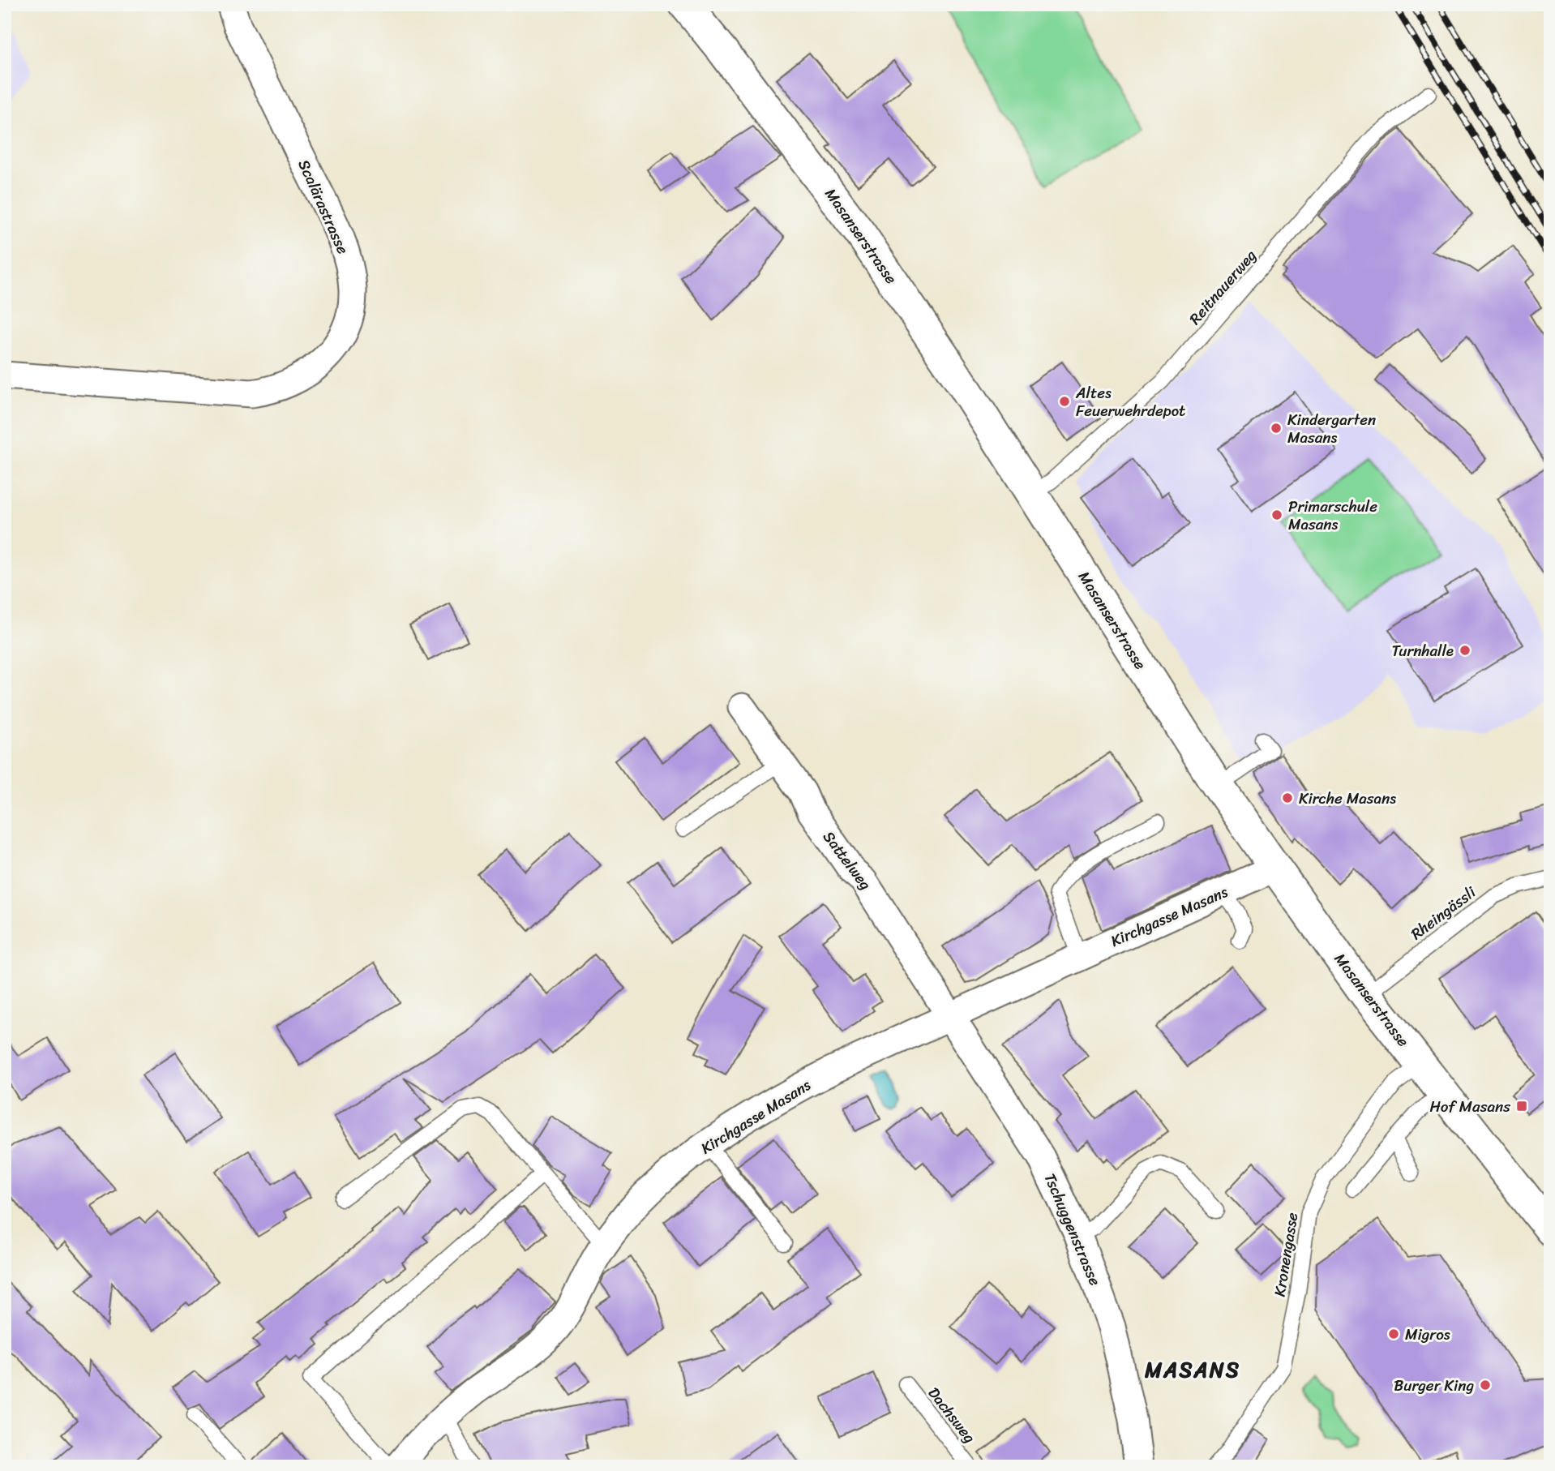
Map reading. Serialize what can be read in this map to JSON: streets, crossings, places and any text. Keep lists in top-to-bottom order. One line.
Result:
{"streets":{"main road":["Masanserstrasse"],"street":["Scalärastrasse","Sattelweg","Kirchgasse Masans","Tschuggenstrasse"],"lane":["Reitnauerweg","Rheingässli","Kronengasse","Dachsweg"]},"crossings":[["Masanserstrasse","Reitnauerweg"],["Masanserstrasse","Rheingässli"],["Masanserstrasse","Kirchgasse Masans"],["Masanserstrasse","Kronengasse"],["Sattelweg","Kirchgasse Masans"],["Sattelweg","Tschuggenstrasse"],["Kirchgasse Masans","Tschuggenstrasse"]],"districts":["MASANS"],"places":{"other":["Altes Feuerwehrdepot","Kindergarten Masans","Primarschule Masans","Turnhalle","Kirche Masans","Migros","Burger King"],"transit":["Hof Masans"]}}
